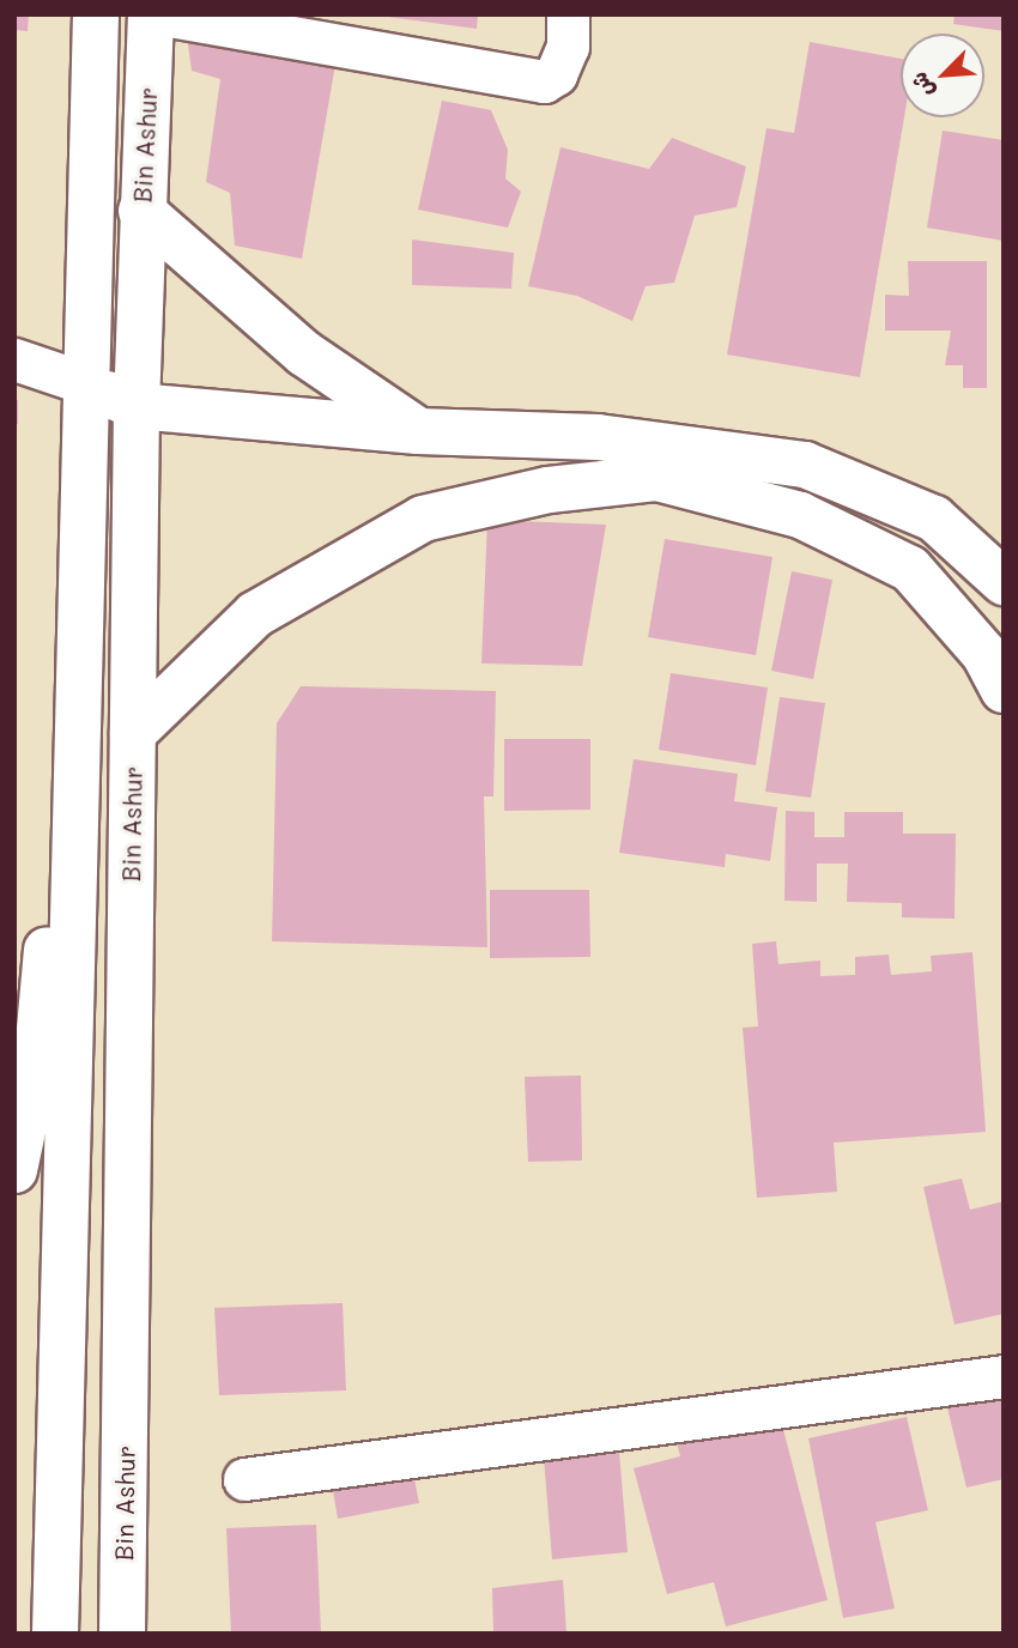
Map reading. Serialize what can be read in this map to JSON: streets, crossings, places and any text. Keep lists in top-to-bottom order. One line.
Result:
{"streets":{"main road":["Bin Ashur"]},"north":"bottom left"}
